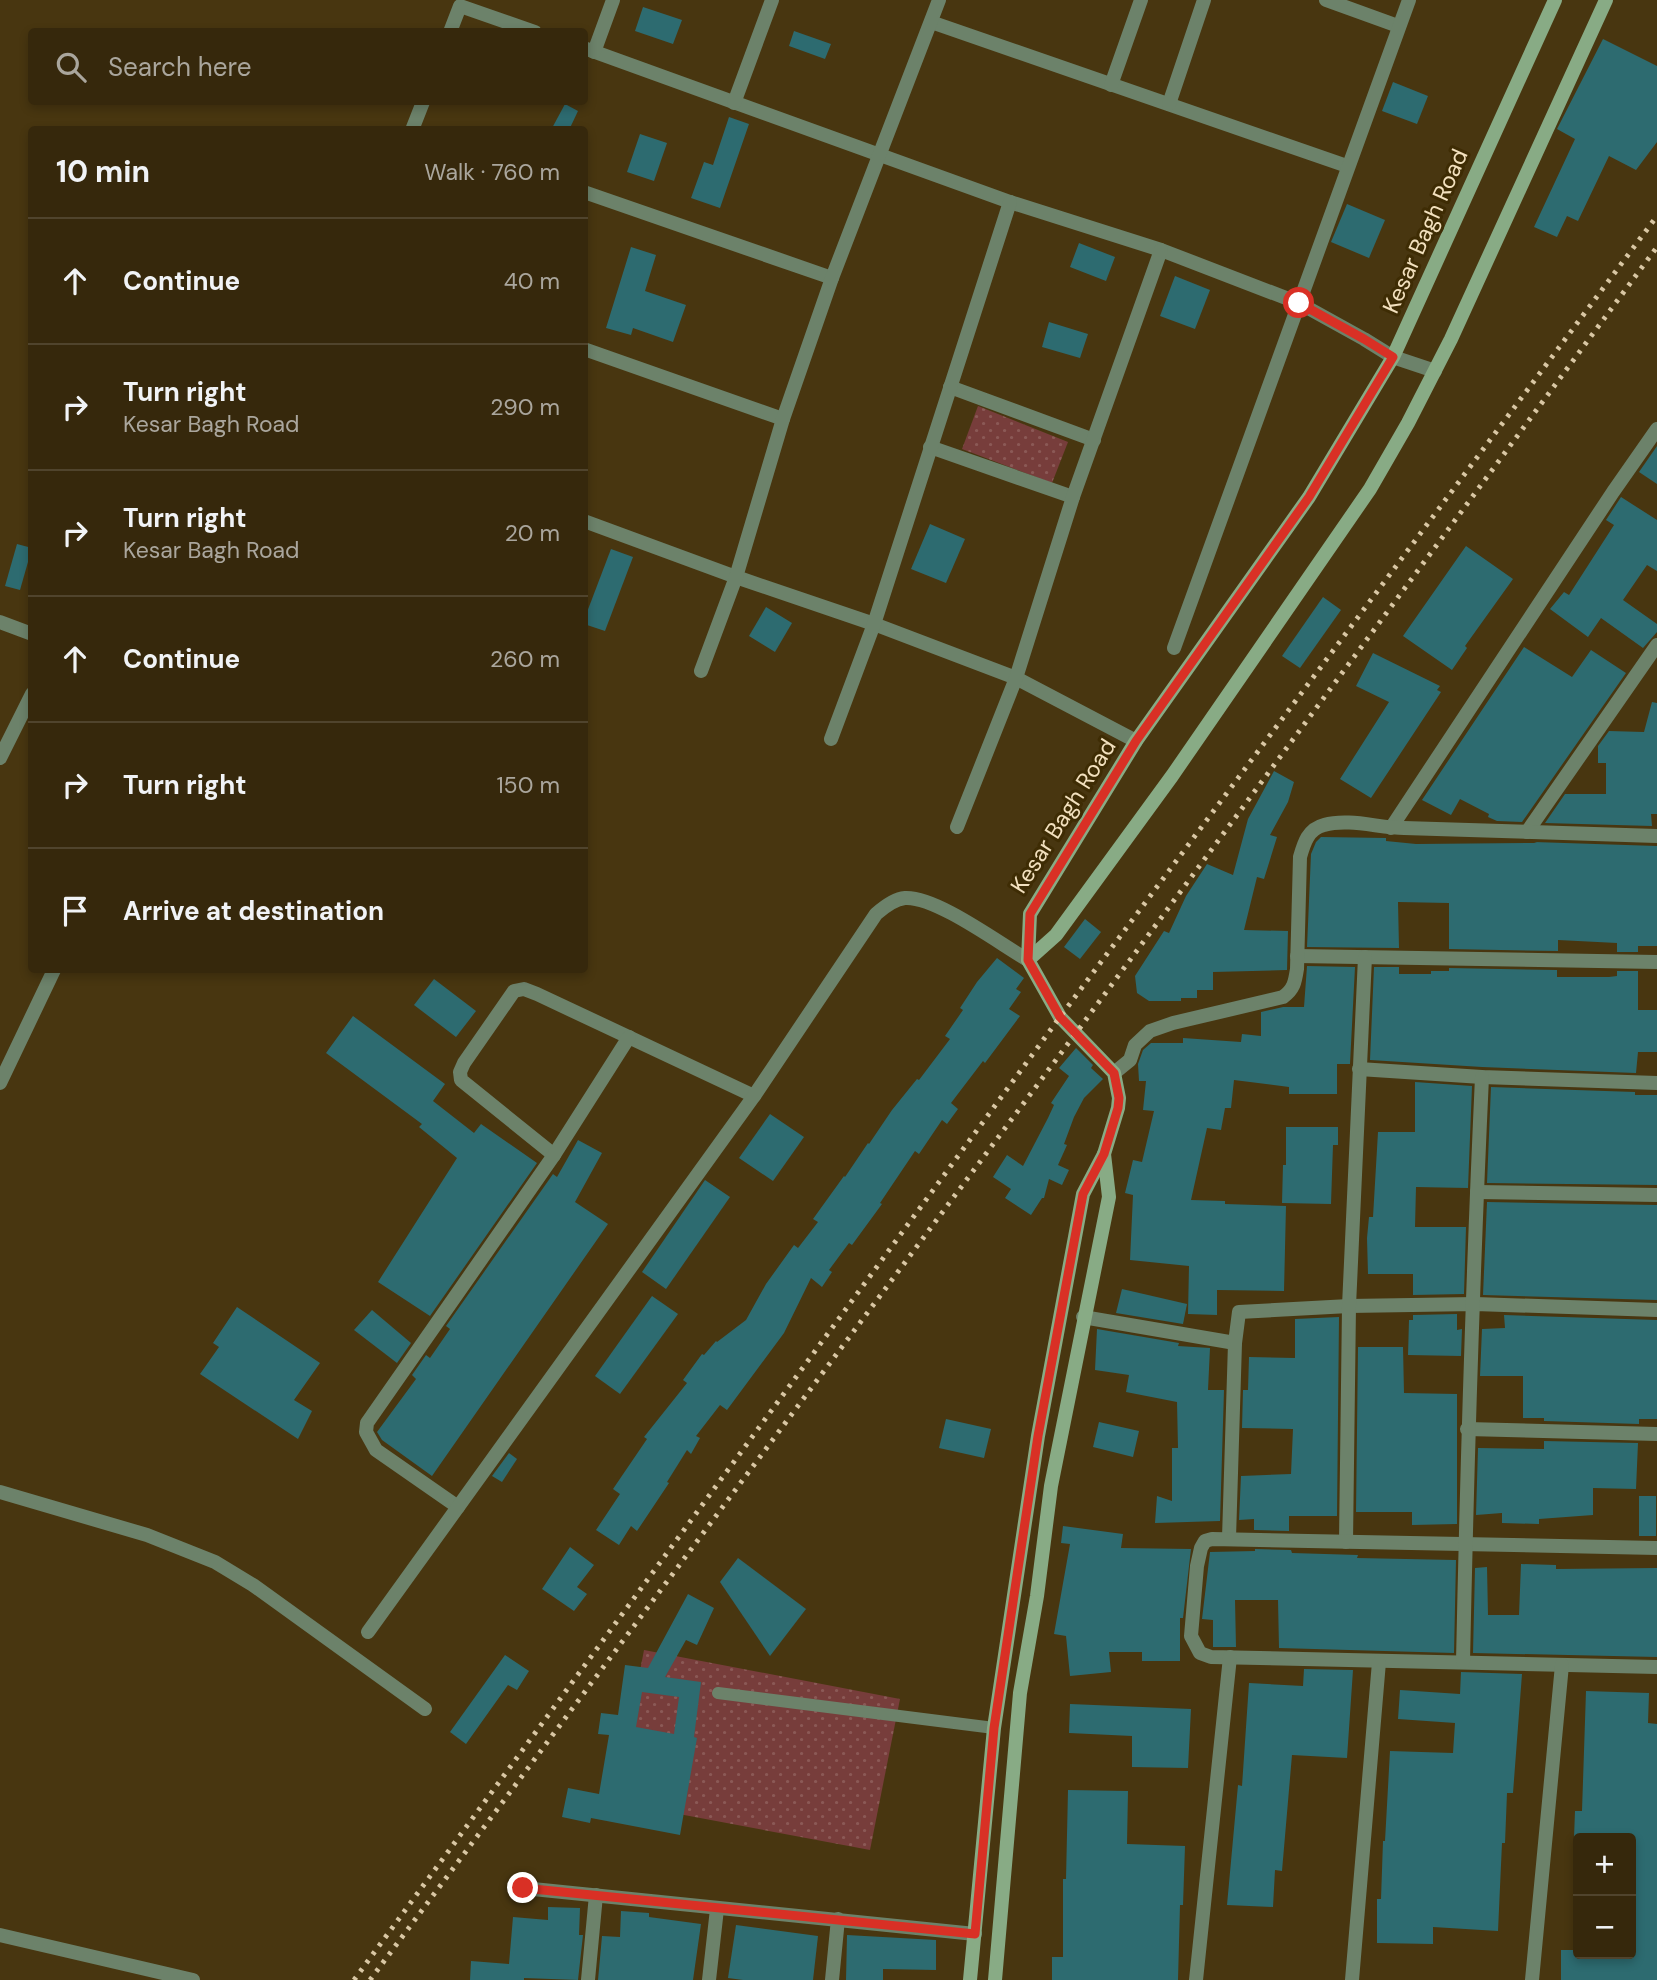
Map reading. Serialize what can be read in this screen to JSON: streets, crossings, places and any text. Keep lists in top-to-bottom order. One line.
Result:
{"streets":{"main road":["Kesar Bagh Road"]},"page":{"search":"Search here","heading":["10 min","Walk · 760 m"],"list":[["Continue","40 m"],["Turn right","Kesar Bagh Road","290 m"],["Turn right","Kesar Bagh Road","20 m"],["Continue","260 m"],["Turn right","150 m"],"Arrive at destination"],"map_buttons":["+","−"]}}
